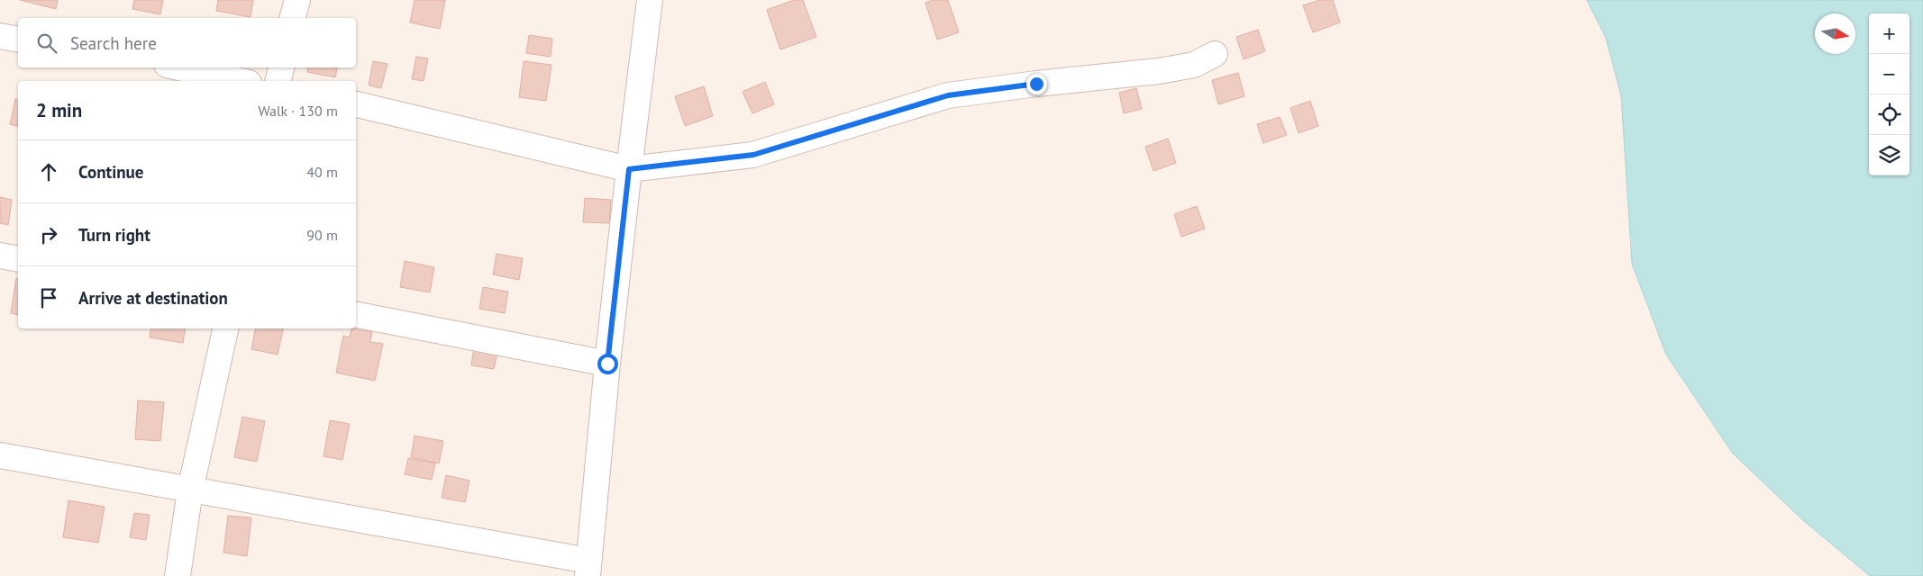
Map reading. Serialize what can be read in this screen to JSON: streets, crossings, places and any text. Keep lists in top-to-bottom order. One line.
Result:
{"north":"right","page":{"map_buttons":["+","−"],"search":"Search here","heading":["2 min","Walk · 130 m"],"list":[["Continue","40 m"],["Turn right","90 m"],"Arrive at destination"]}}
